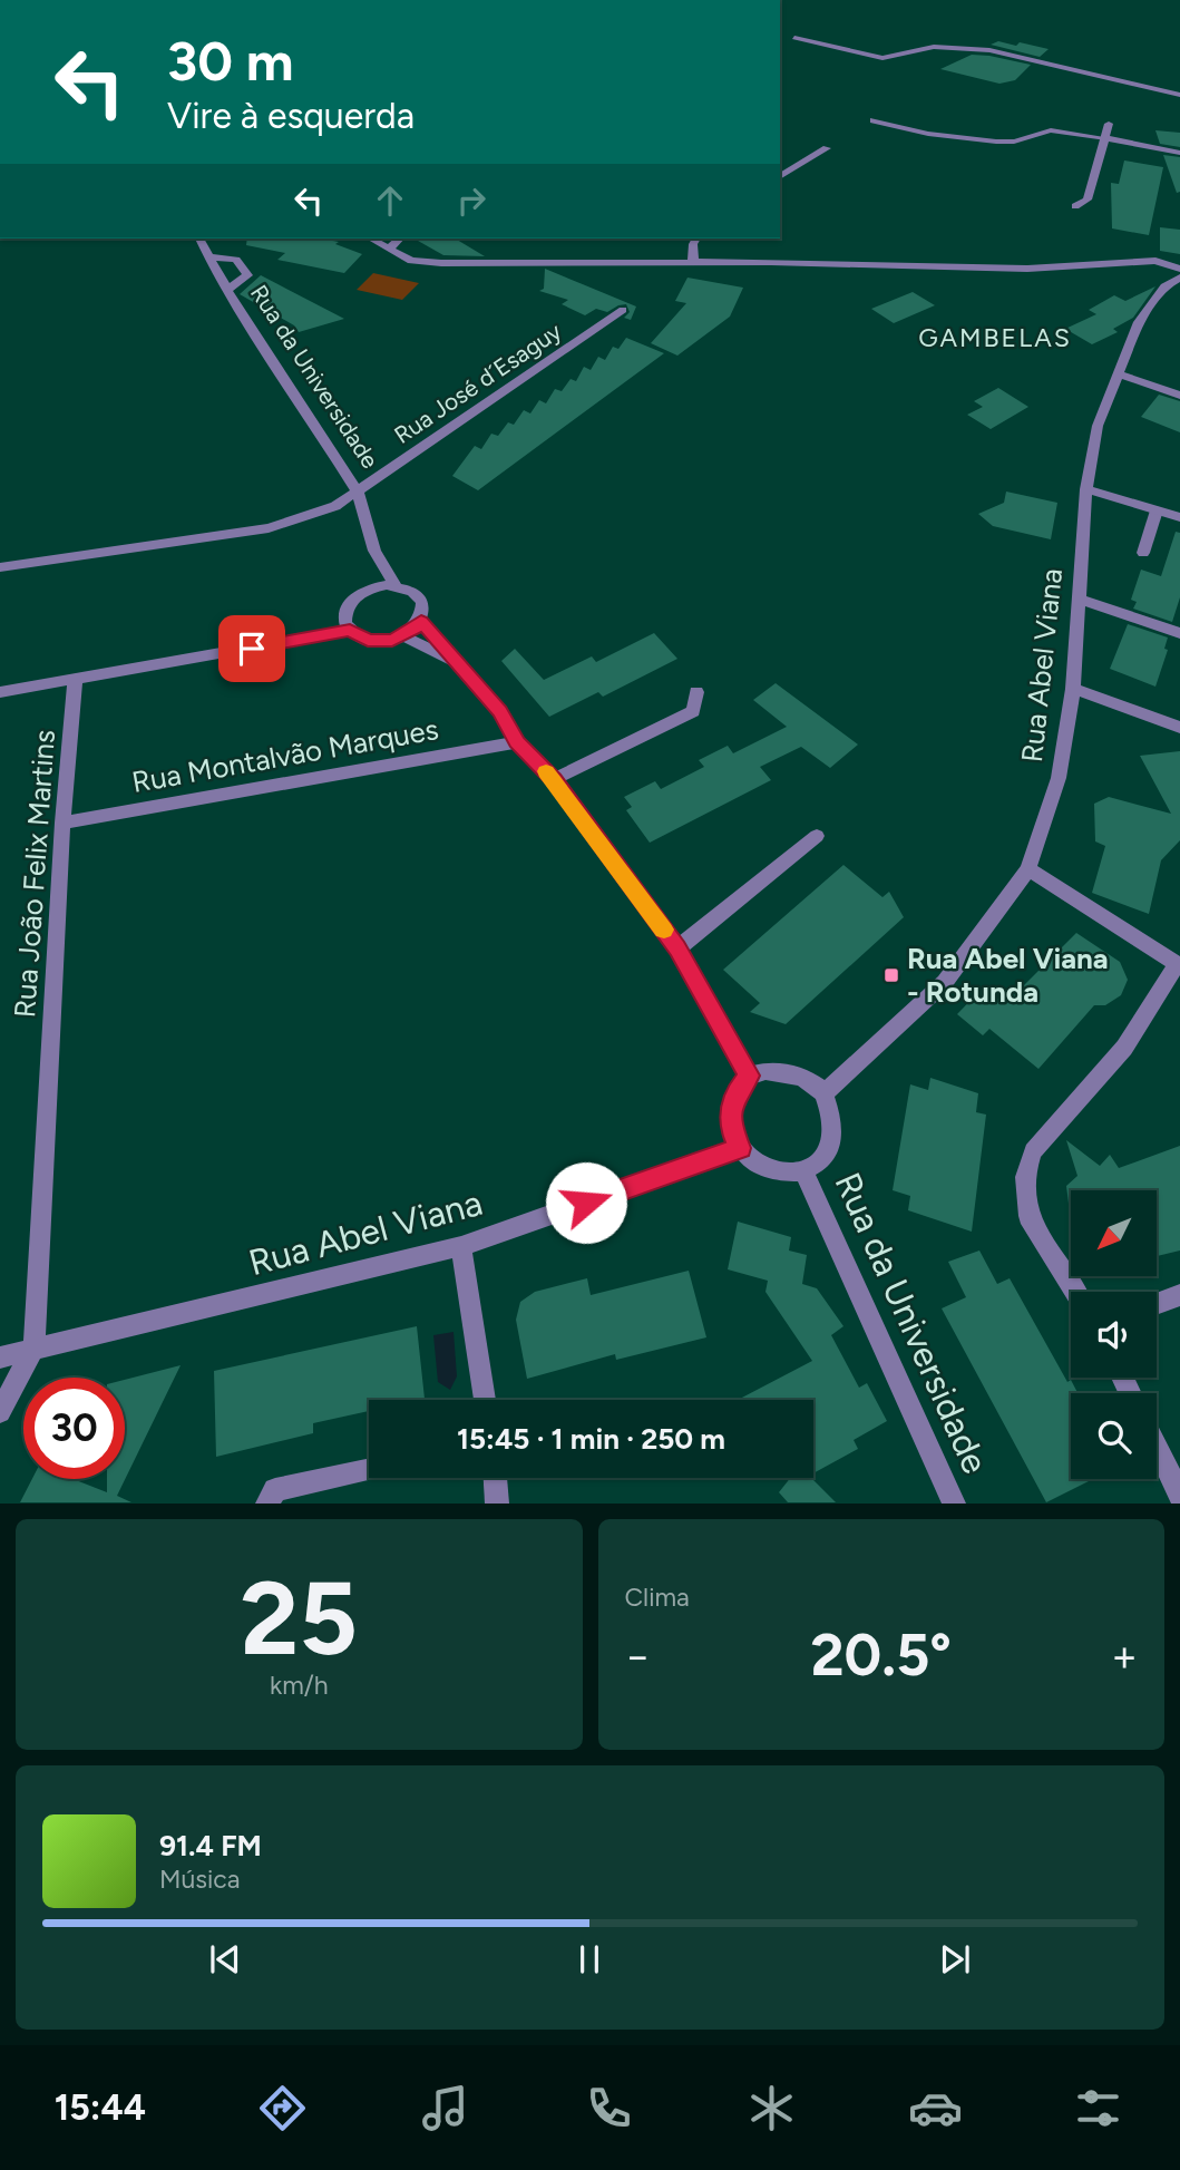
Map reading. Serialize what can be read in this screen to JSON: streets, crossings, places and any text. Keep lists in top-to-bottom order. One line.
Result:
{"streets":{"street":["Rua da Universidade","Rua José d´Esaguy","Rua Abel Viana","Rua Montalvão Marques","Rua João Felix Martins"]},"crossings":[["Rua da Universidade","Rua José d´Esaguy"],["Rua da Universidade","Rua Abel Viana"],["Rua da Universidade","Rua Montalvão Marques"],["Rua Abel Viana","Rua João Felix Martins"],["Rua Montalvão Marques","Rua João Felix Martins"]],"districts":["GAMBELAS"],"places":{"transit":["Rua Abel Viana - Rotunda"]},"north":"bottom left","page":{"turn":["30 m","Vire à esquerda"],"limit":"30","trip":"15:45 · 1 min · 250 m","tile":[["25","km/h"],"Clima"],"heat":["−","20.5°","+"],"song":["91.4 FM","Música"],"tabs":"15:44"}}
